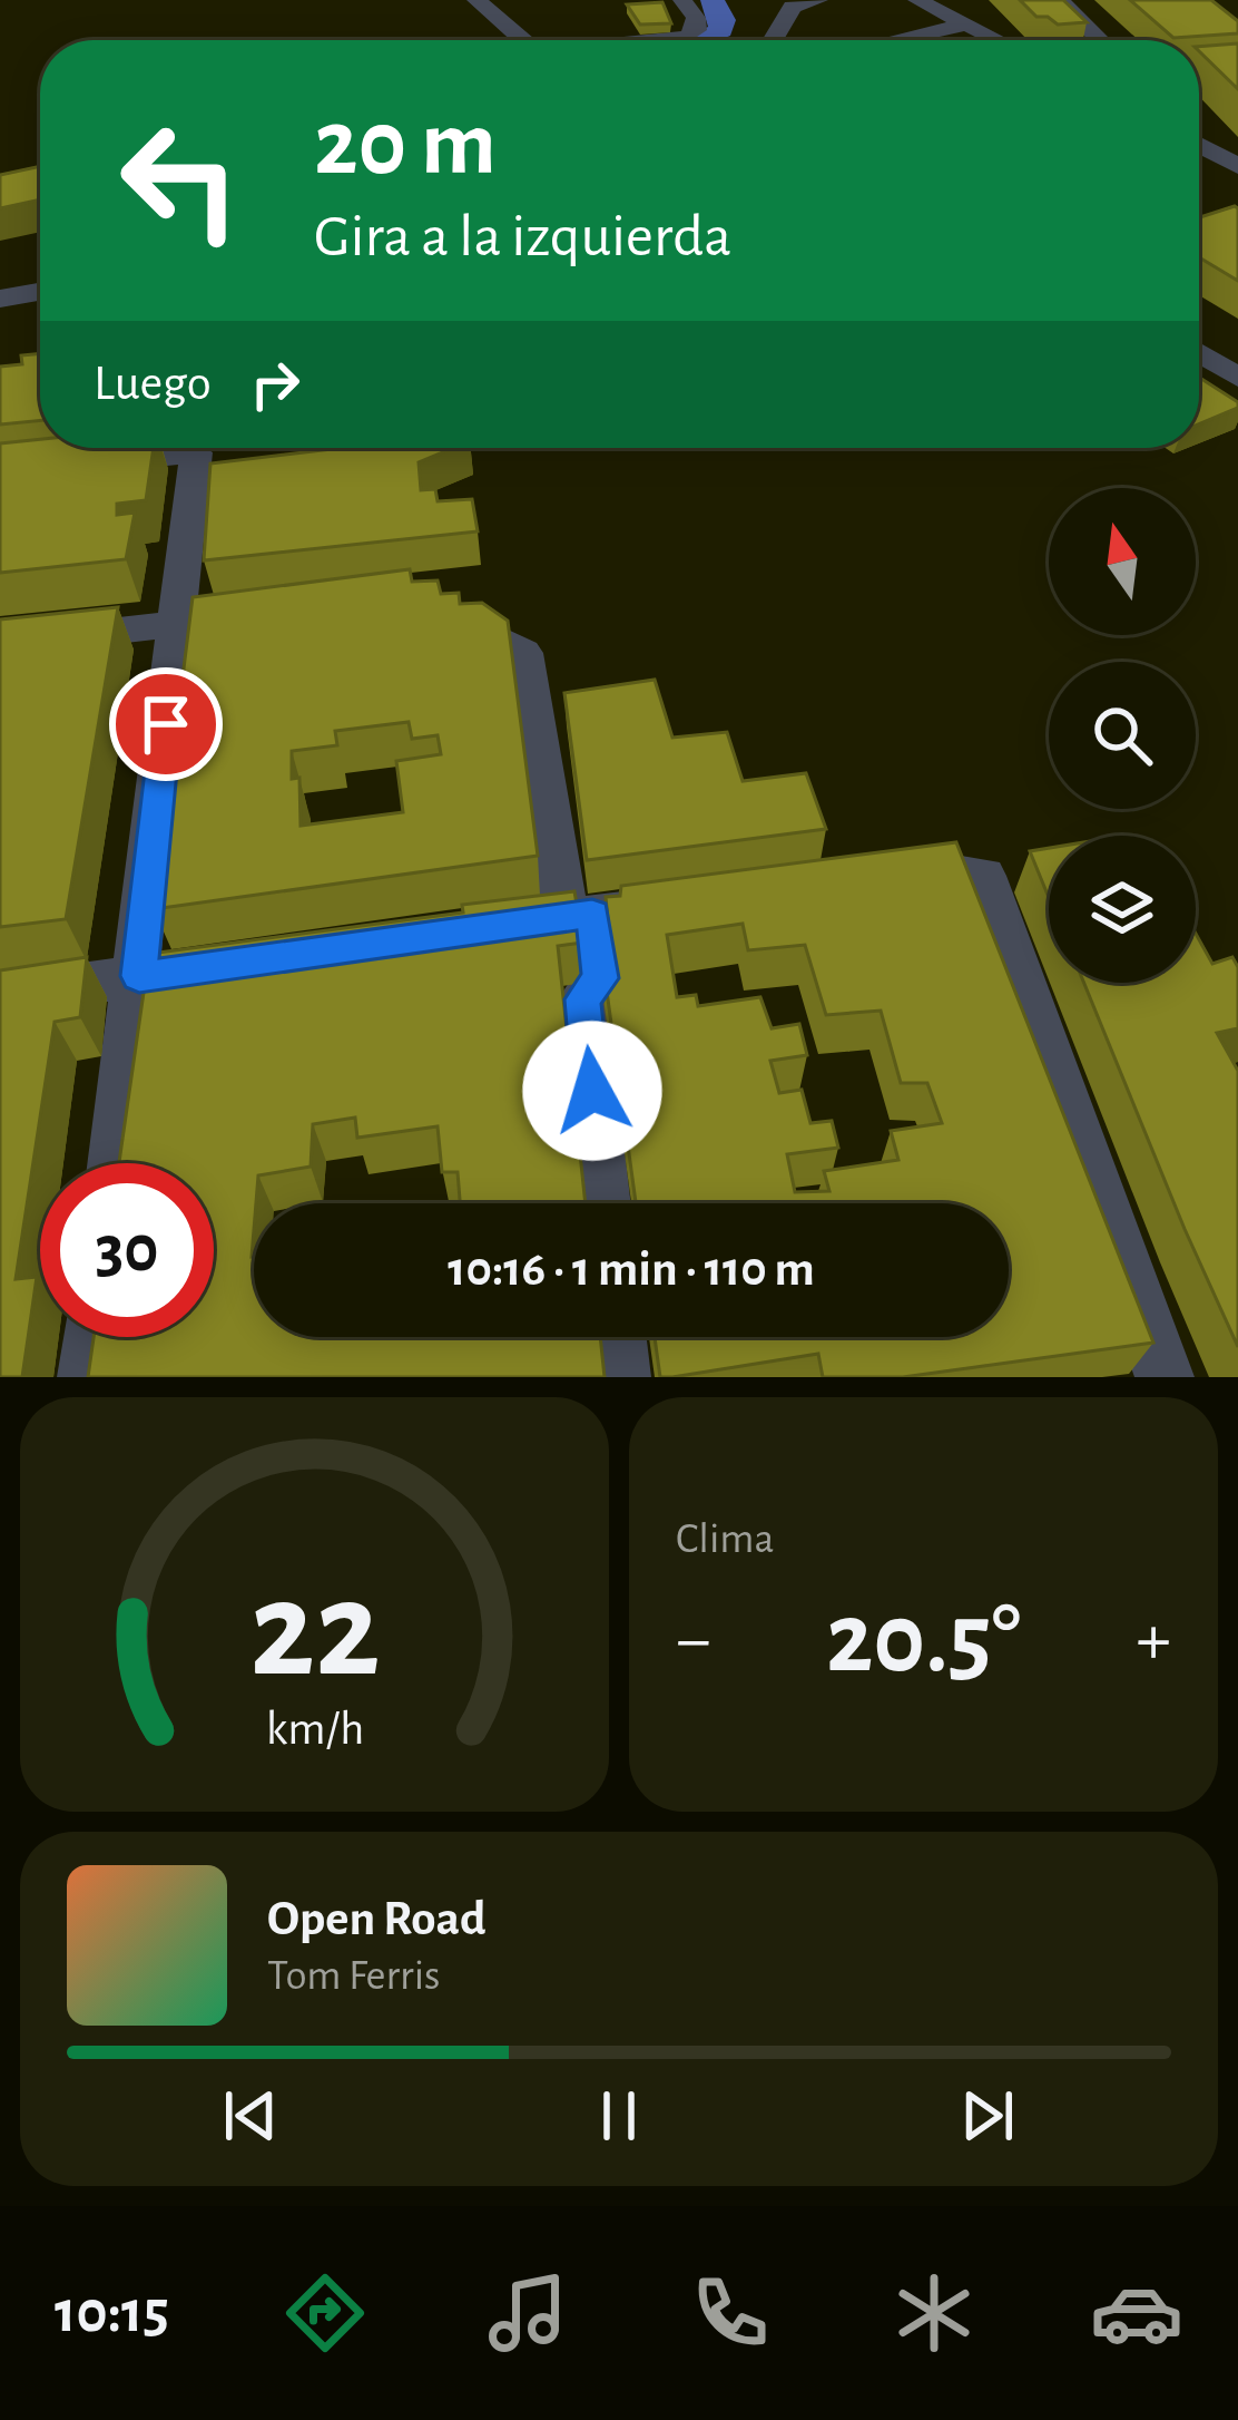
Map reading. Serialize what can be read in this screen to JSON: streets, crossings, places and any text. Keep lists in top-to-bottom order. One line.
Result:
{"north":"top","page":{"turn":["20 m","Gira a la izquierda"],"then":"Luego","limit":"30","trip":"10:16 · 1 min · 110 m","tile":"Clima","heat":["−","20.5°","+"],"song":["Open Road","Tom Ferris"],"tabs":"10:15","gauge":["22","km/h"]}}
